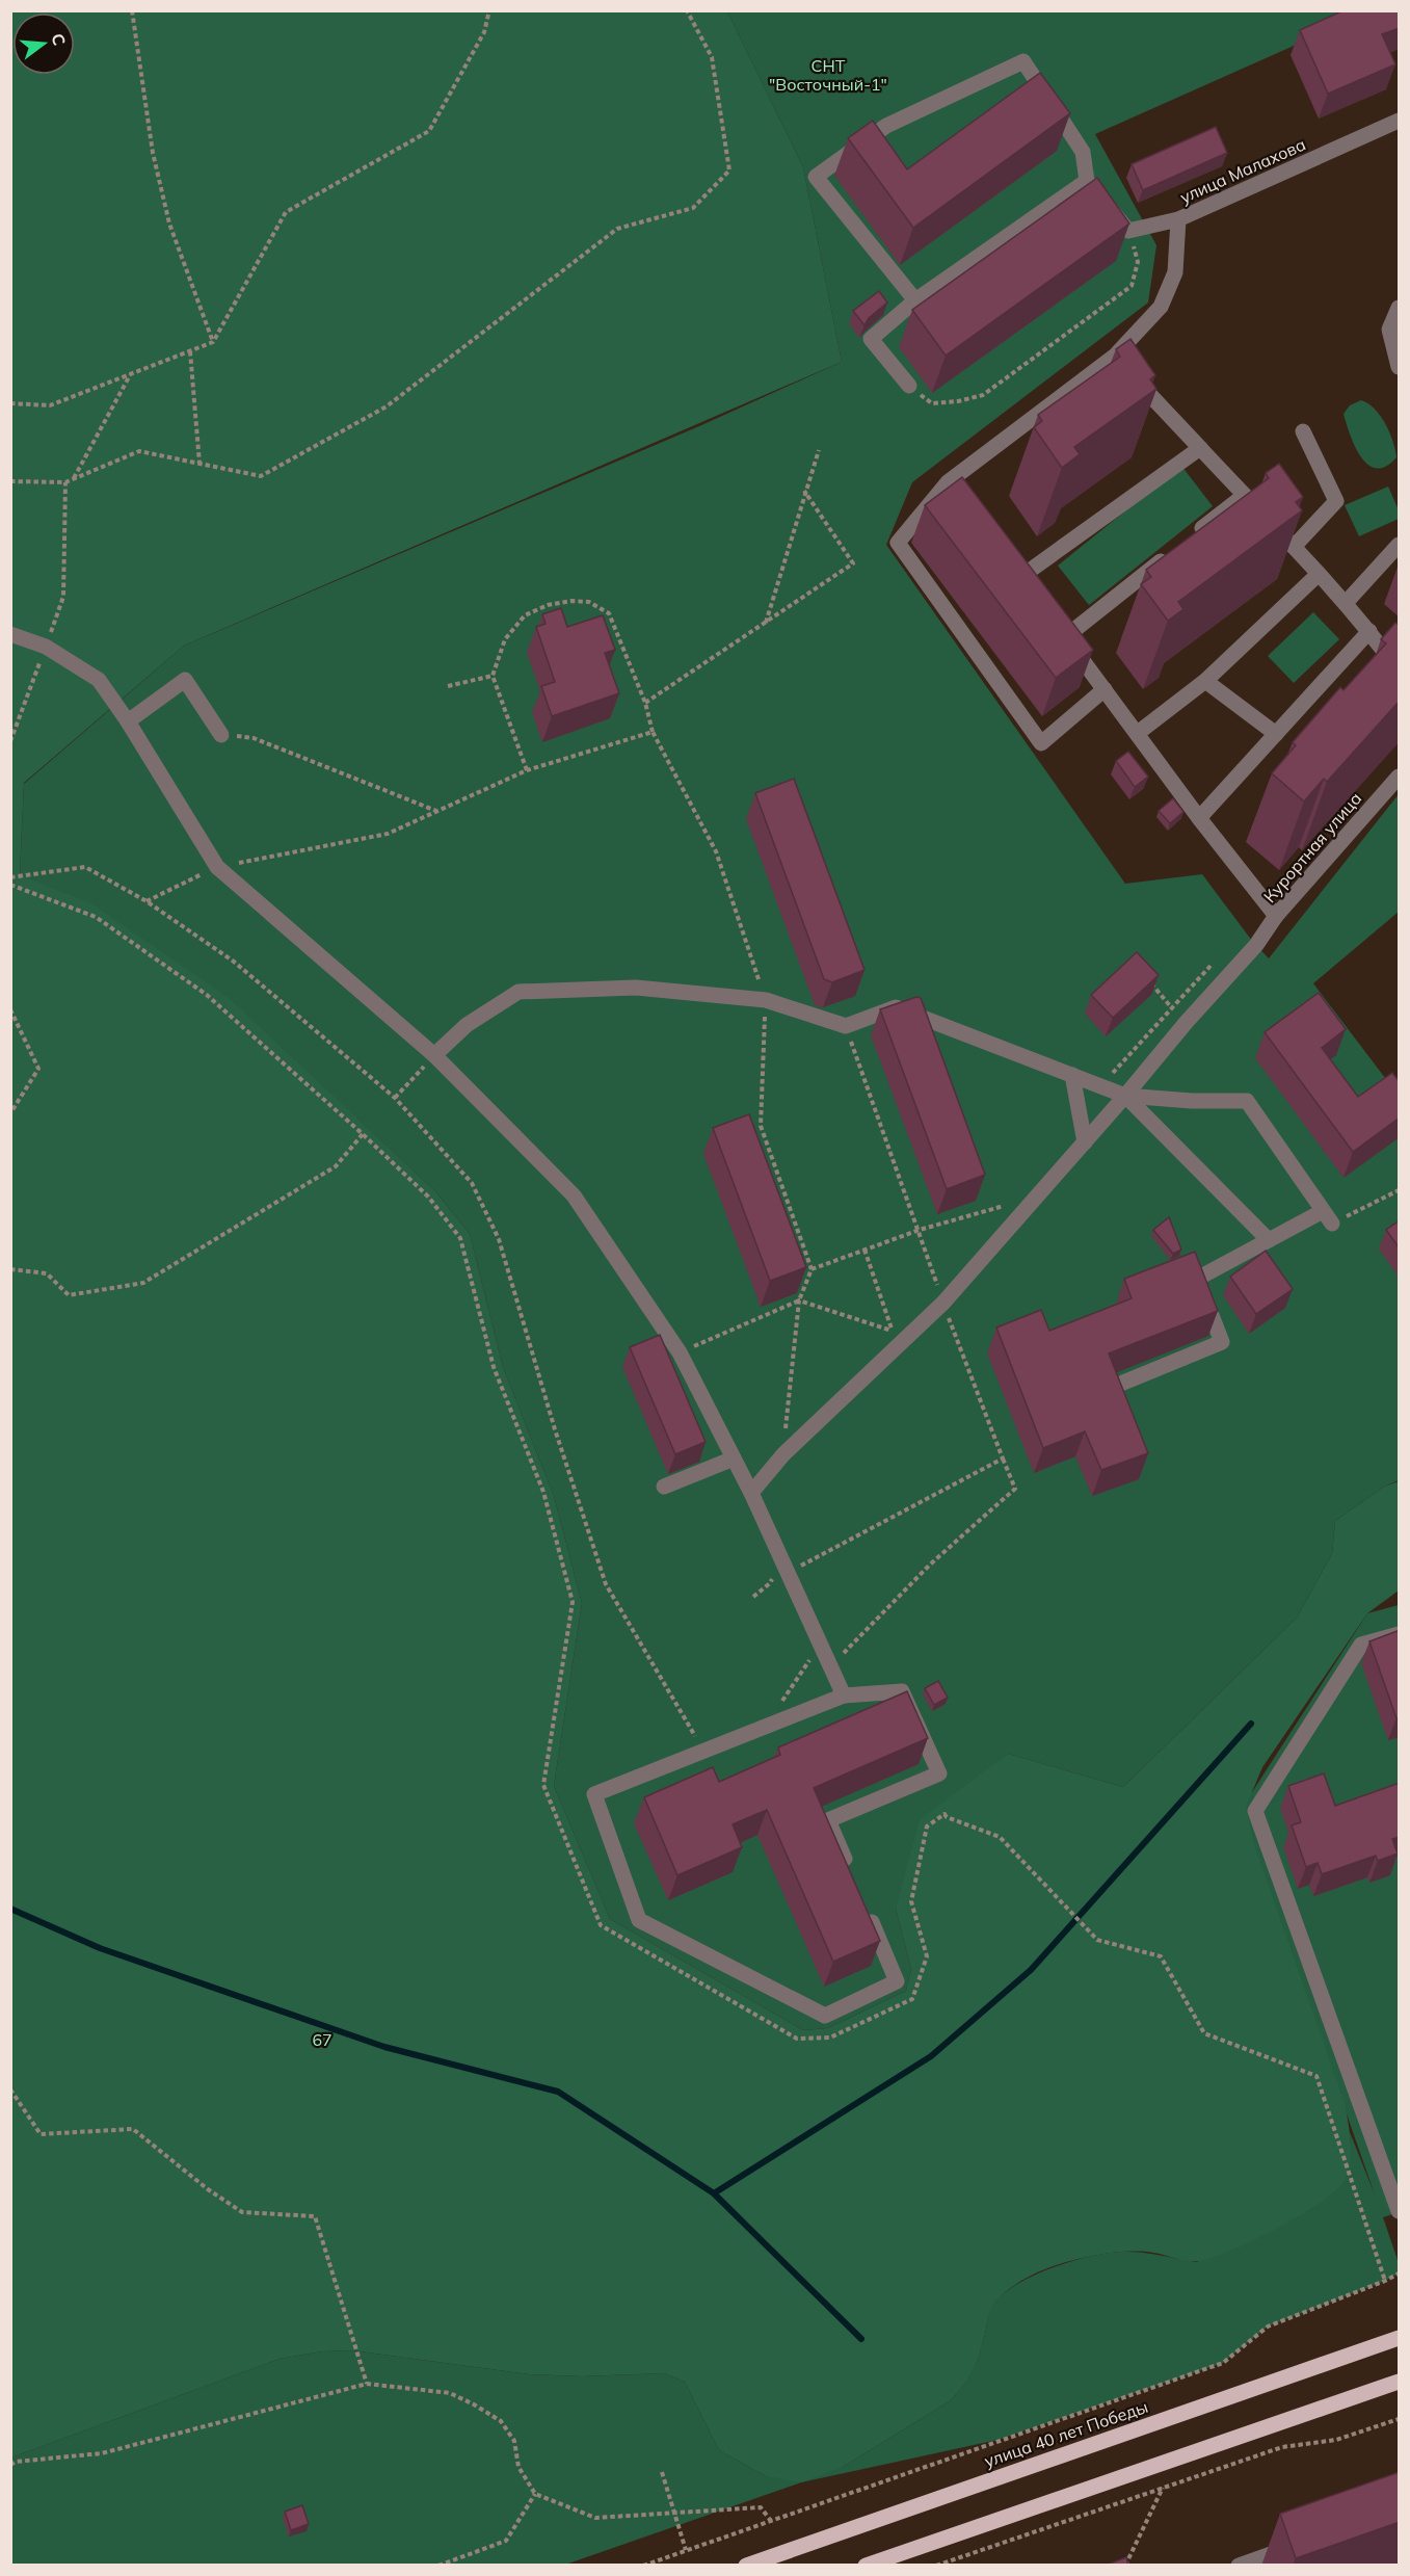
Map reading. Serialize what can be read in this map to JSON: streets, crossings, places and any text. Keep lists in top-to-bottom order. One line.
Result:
{"streets":{"main road":["улица 40 лет Победы"],"street":["улица Малахова","Курортная улица"]},"parks":["СНТ \"Восточный-1\"","67"],"north":"right"}
